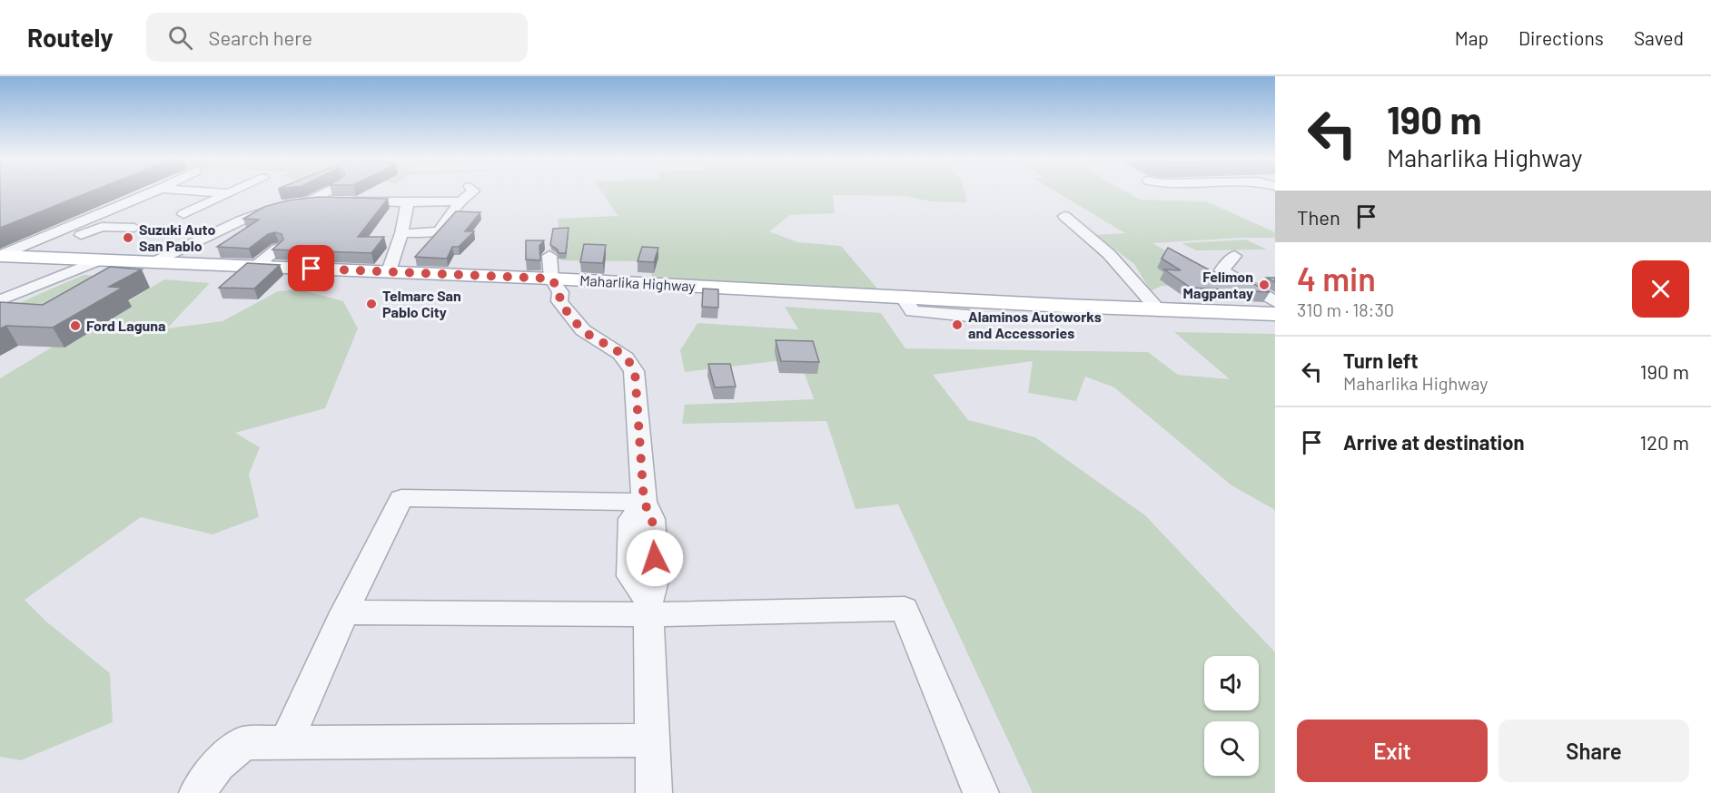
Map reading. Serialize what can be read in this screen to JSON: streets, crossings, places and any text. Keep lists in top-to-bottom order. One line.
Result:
{"streets":{"main road":["Maharlika Highway"]},"places":["Suzuki Auto San Pablo","Felimon Magpantay","Telmarc San Pablo City","Alaminos Autoworks and Accessories","Ford Laguna"],"page":{"header":"Routely","search":"Search here","nav":["Map","Directions","Saved"],"turn":["190 m","Maharlika Highway"],"then":"Then","heading":["4 min","310 m · 18:30"],"list":[{"name":"Turn left","note":"Maharlika Highway","value":"190 m"},{"name":"Arrive at destination","value":"120 m"}],"buttons":["Exit","Share"]}}
